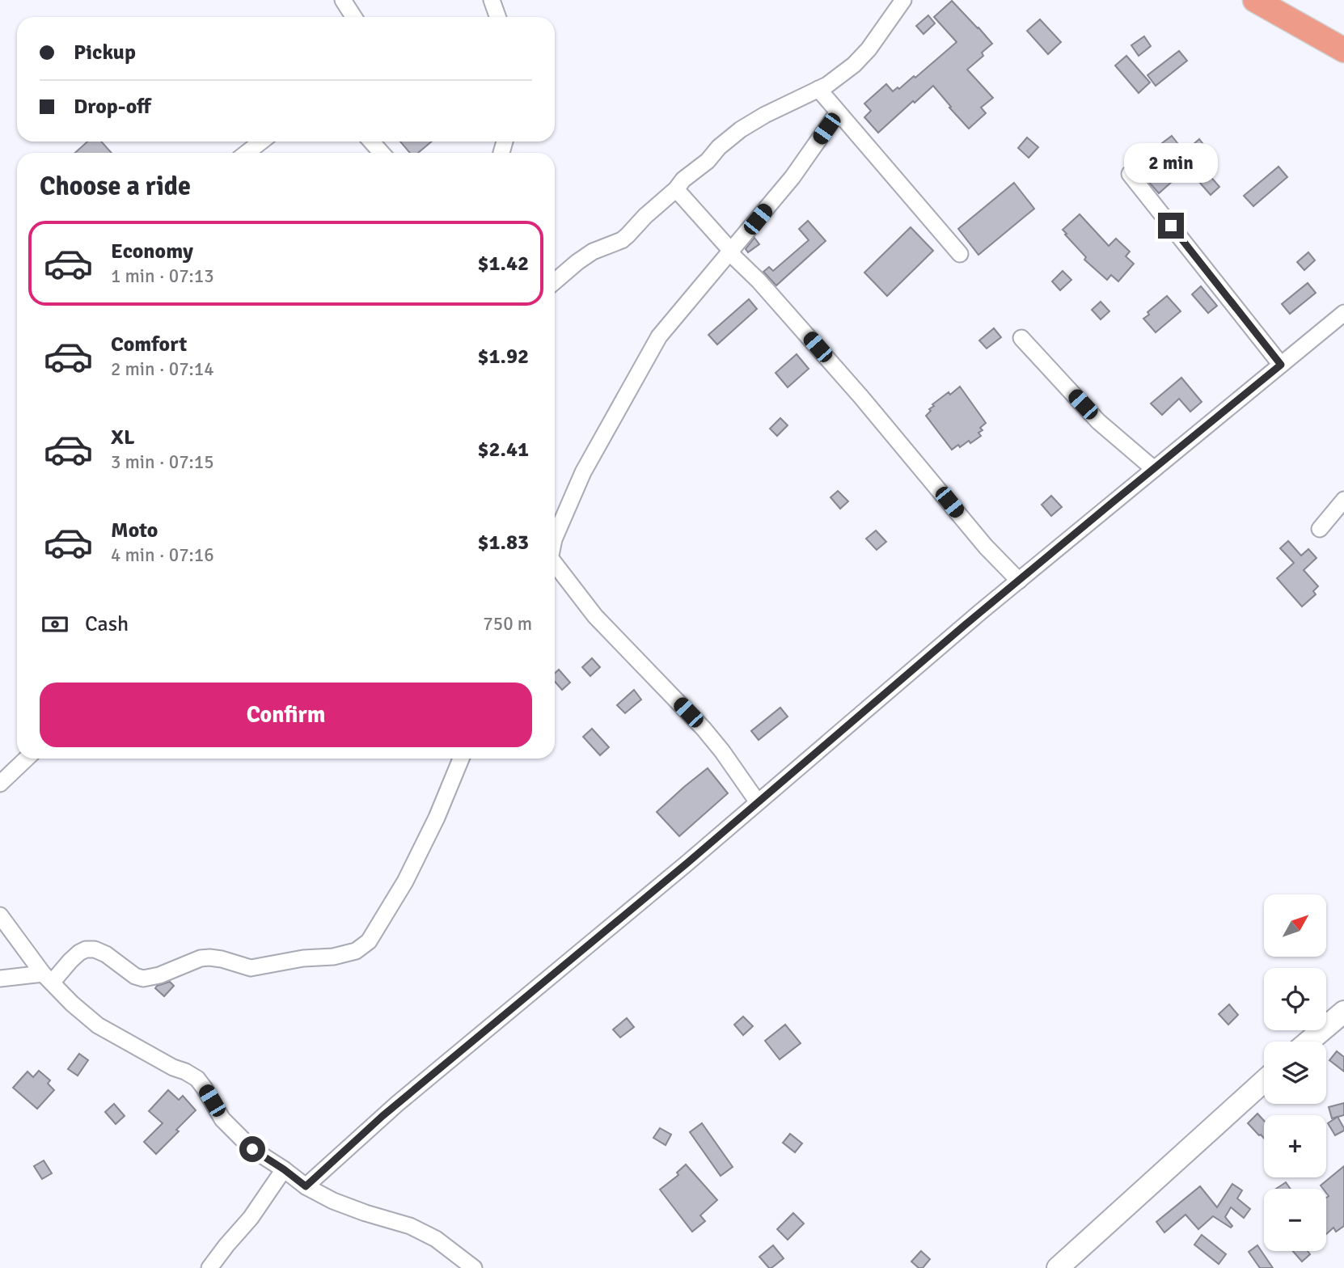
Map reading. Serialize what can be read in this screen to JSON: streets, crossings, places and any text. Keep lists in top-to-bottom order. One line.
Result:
{"north":"top right","page":{"banner":["Pickup","Drop-off"],"bubble":"2 min","heading":"Choose a ride","list":[{"name":"Economy","note":"1 min · 07:13","value":"$1.42"},{"name":"Comfort","note":"2 min · 07:14","value":"$1.92"},{"name":"XL","note":"3 min · 07:15","value":"$2.41"},{"name":"Moto","note":"4 min · 07:16","value":"$1.83"}],"pay":["Cash","750 m"],"buttons":"Confirm","map_buttons":["+","−"]}}
